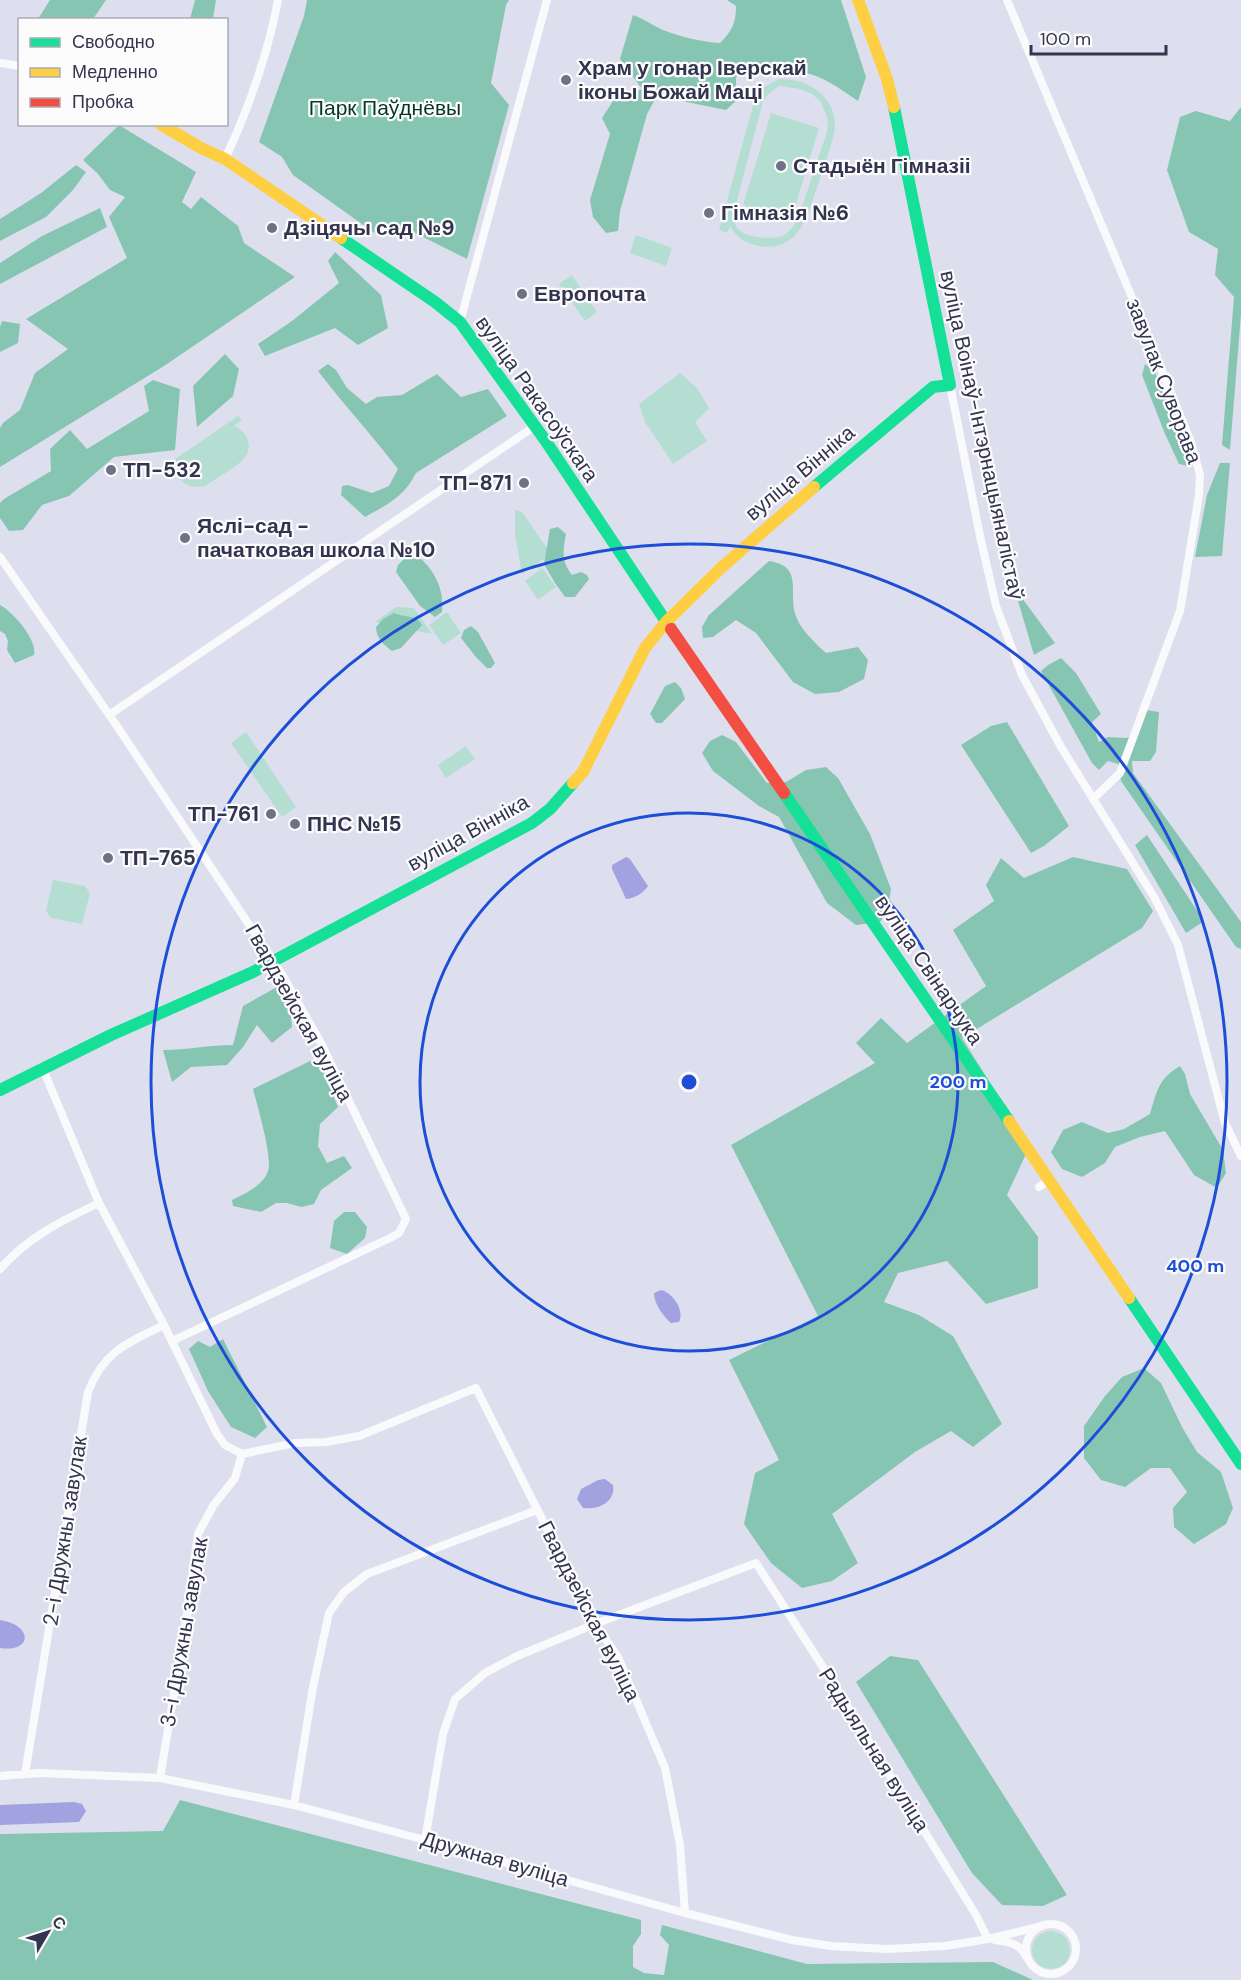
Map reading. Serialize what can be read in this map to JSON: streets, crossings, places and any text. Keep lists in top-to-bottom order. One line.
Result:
{"streets":{"street":["завулак Суворава","вуліца Ракасоўскага","вуліца Воінаў-Інтэрнацыяналістаў","вуліца Вінніка","вуліца Свінарчука","Гвардзейская вуліца","2-і Дружны завулак","3-і Дружны завулак","Радыяльная вуліца","Дружная вуліца"]},"crossings":[["завулак Суворава","вуліца Воінаў-Інтэрнацыяналістаў"],["вуліца Ракасоўскага","вуліца Вінніка"],["вуліца Ракасоўскага","вуліца Свінарчука"],["вуліца Воінаў-Інтэрнацыяналістаў","вуліца Вінніка"],["вуліца Вінніка","Гвардзейская вуліца"],["Гвардзейская вуліца","3-і Дружны завулак"],["Гвардзейская вуліца","Радыяльная вуліца"],["Гвардзейская вуліца","Дружная вуліца"],["2-і Дружны завулак","Дружная вуліца"],["3-і Дружны завулак","Дружная вуліца"],["Радыяльная вуліца","Дружная вуліца"]],"parks":["Парк Паўднёвы"],"places":["Храм у гонар Іверскай іконы Божай Маці","Стадыён Гімназіі","Гімназія №6","Дзіцячы сад №9","Европочта","ТП-532","ТП-871","Яслі-сад - пачатковая школа №10","ТП-761","ПНС №15","ТП-765"],"legend":["Свободно","Медленно","Пробка"],"scale_bar":"100 m","north":"top right","rings":["200 m","400 m"]}
